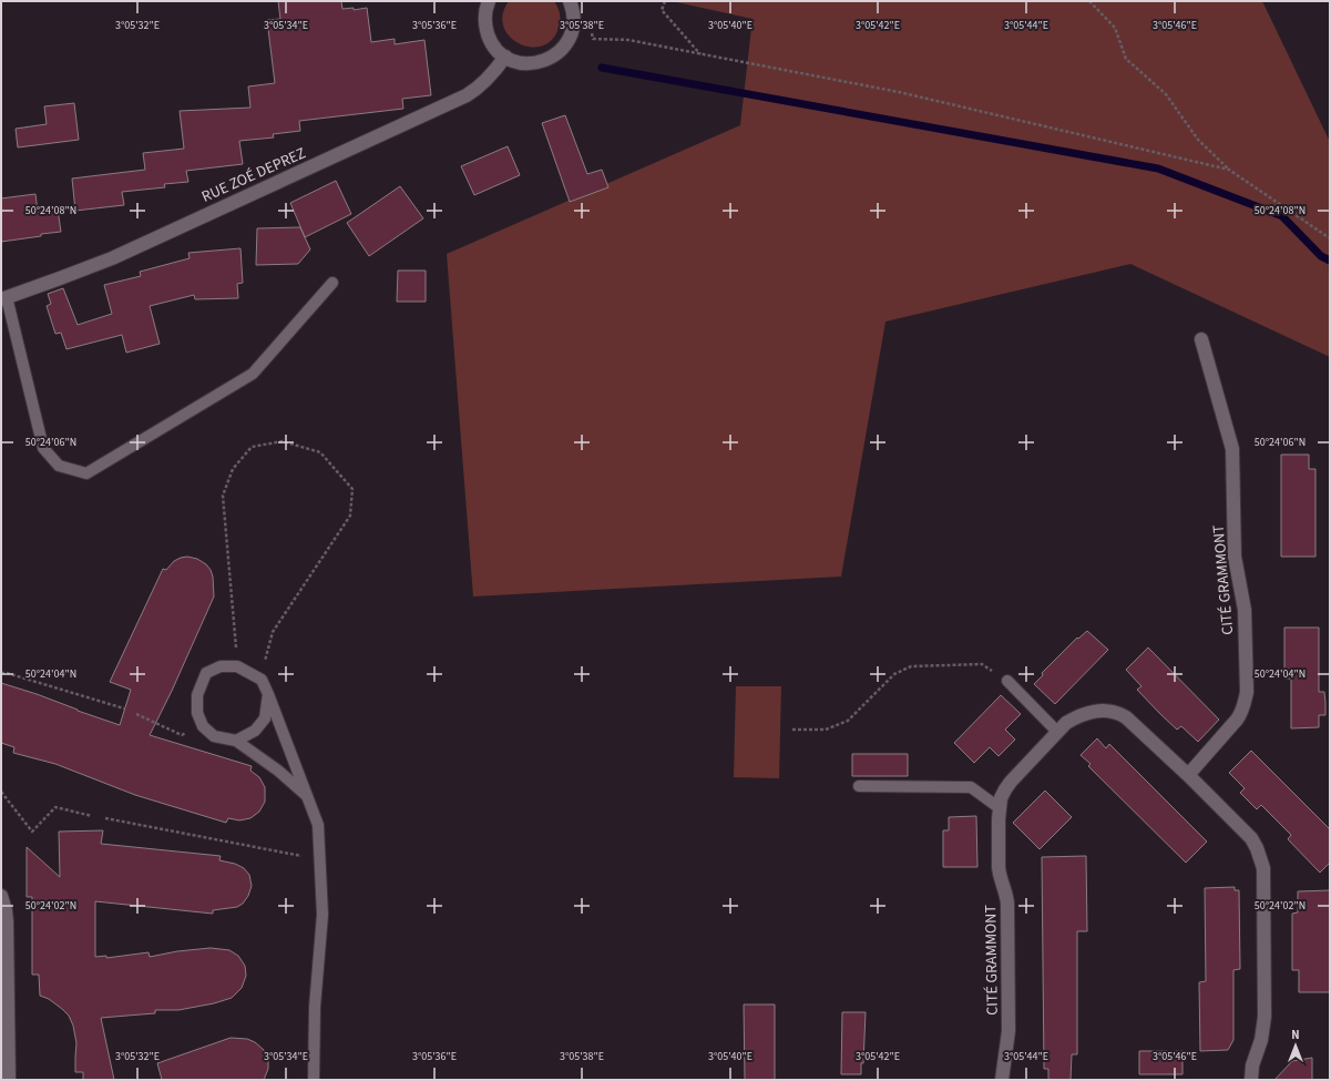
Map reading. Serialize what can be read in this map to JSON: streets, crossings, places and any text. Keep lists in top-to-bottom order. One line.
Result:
{"streets":{"street":["RUE ZOÉ DEPREZ","CITÉ GRAMMONT"]},"north":"top","coordinates":["3°05'32\"E","3°05'34\"E","3°05'36\"E","3°05'38\"E","3°05'40\"E","3°05'42\"E","3°05'44\"E","3°05'46\"E","50°24'08\"N","50°24'06\"N","50°24'04\"N","50°24'02\"N"]}
